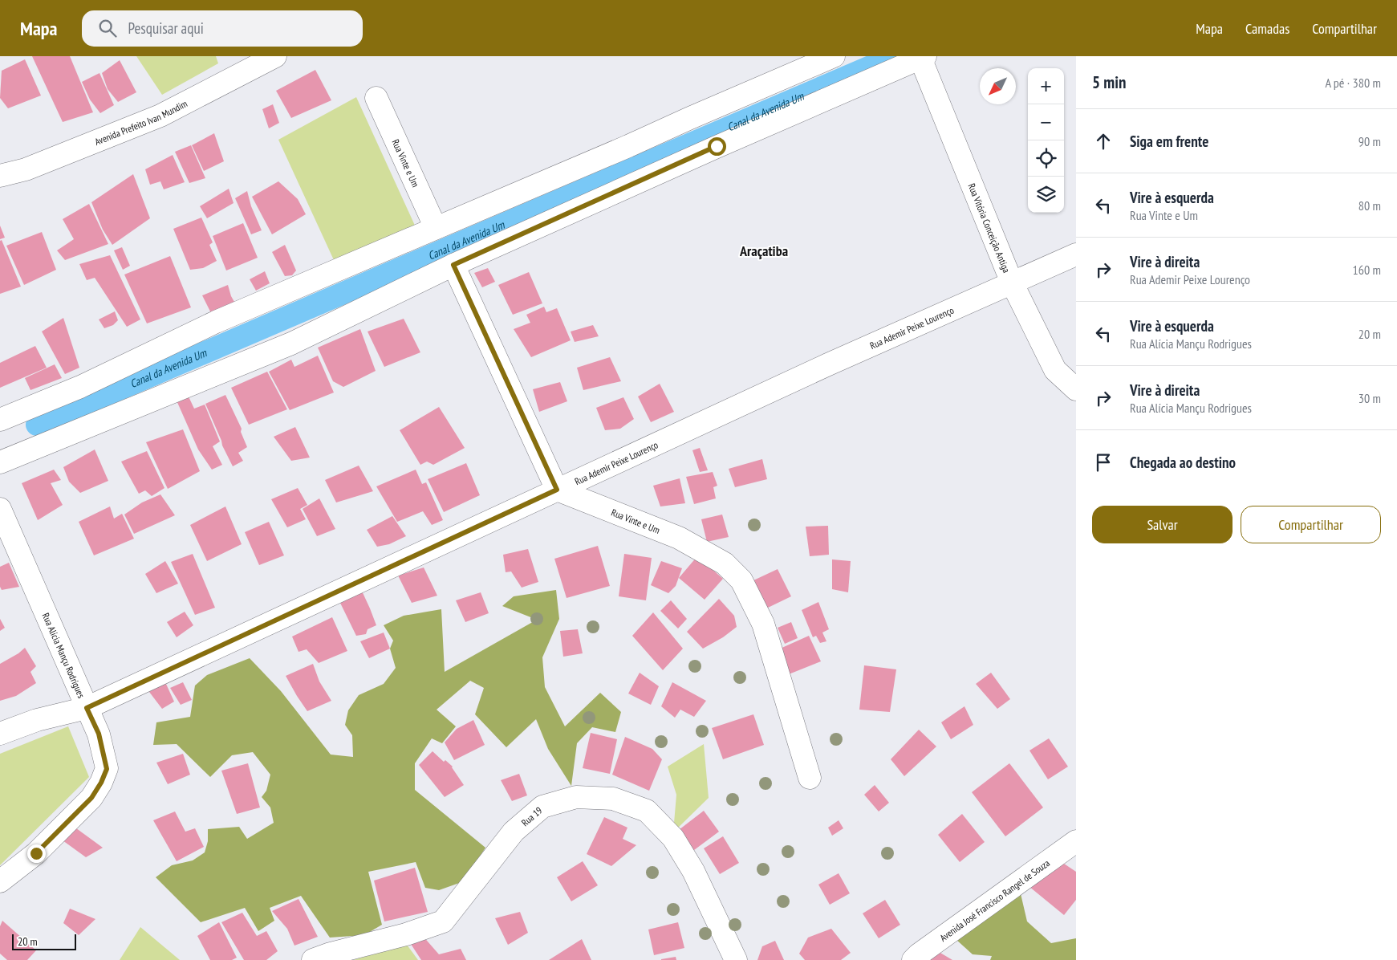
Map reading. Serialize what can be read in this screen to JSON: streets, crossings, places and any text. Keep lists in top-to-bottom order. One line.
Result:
{"streets":{"street":["Avenida Prefeito Ivan Mundim","Rua Vinte e Um","Rua Vitória Conceição Antiga","Rua Ademir Peixe Lourenço","Rua Alícia Mançu Rodrigues","Rua 19","Avenida José Francisco Rangel de Souza"]},"crossings":[["Rua Vinte e Um","Rua Ademir Peixe Lourenço"],["Rua Vitória Conceição Antiga","Rua Ademir Peixe Lourenço"],["Rua Ademir Peixe Lourenço","Rua Alícia Mançu Rodrigues"]],"districts":["Araçatiba"],"water":["Canal da Avenida Um"],"scale_bar":"20 m","north":"bottom left","page":{"header":"Mapa","search":"Pesquisar aqui","nav":["Mapa","Camadas","Compartilhar"],"heading":["5 min","A pé · 380 m"],"map_buttons":["+","−"],"list":[["Siga em frente","90 m"],["Vire à esquerda","Rua Vinte e Um","80 m"],["Vire à direita","Rua Ademir Peixe Lourenço","160 m"],["Vire à esquerda","Rua Alícia Mançu Rodrigues","20 m"],["Vire à direita","Rua Alícia Mançu Rodrigues","30 m"],"Chegada ao destino"],"buttons":["Salvar","Compartilhar"],"scale":"20 m"}}
